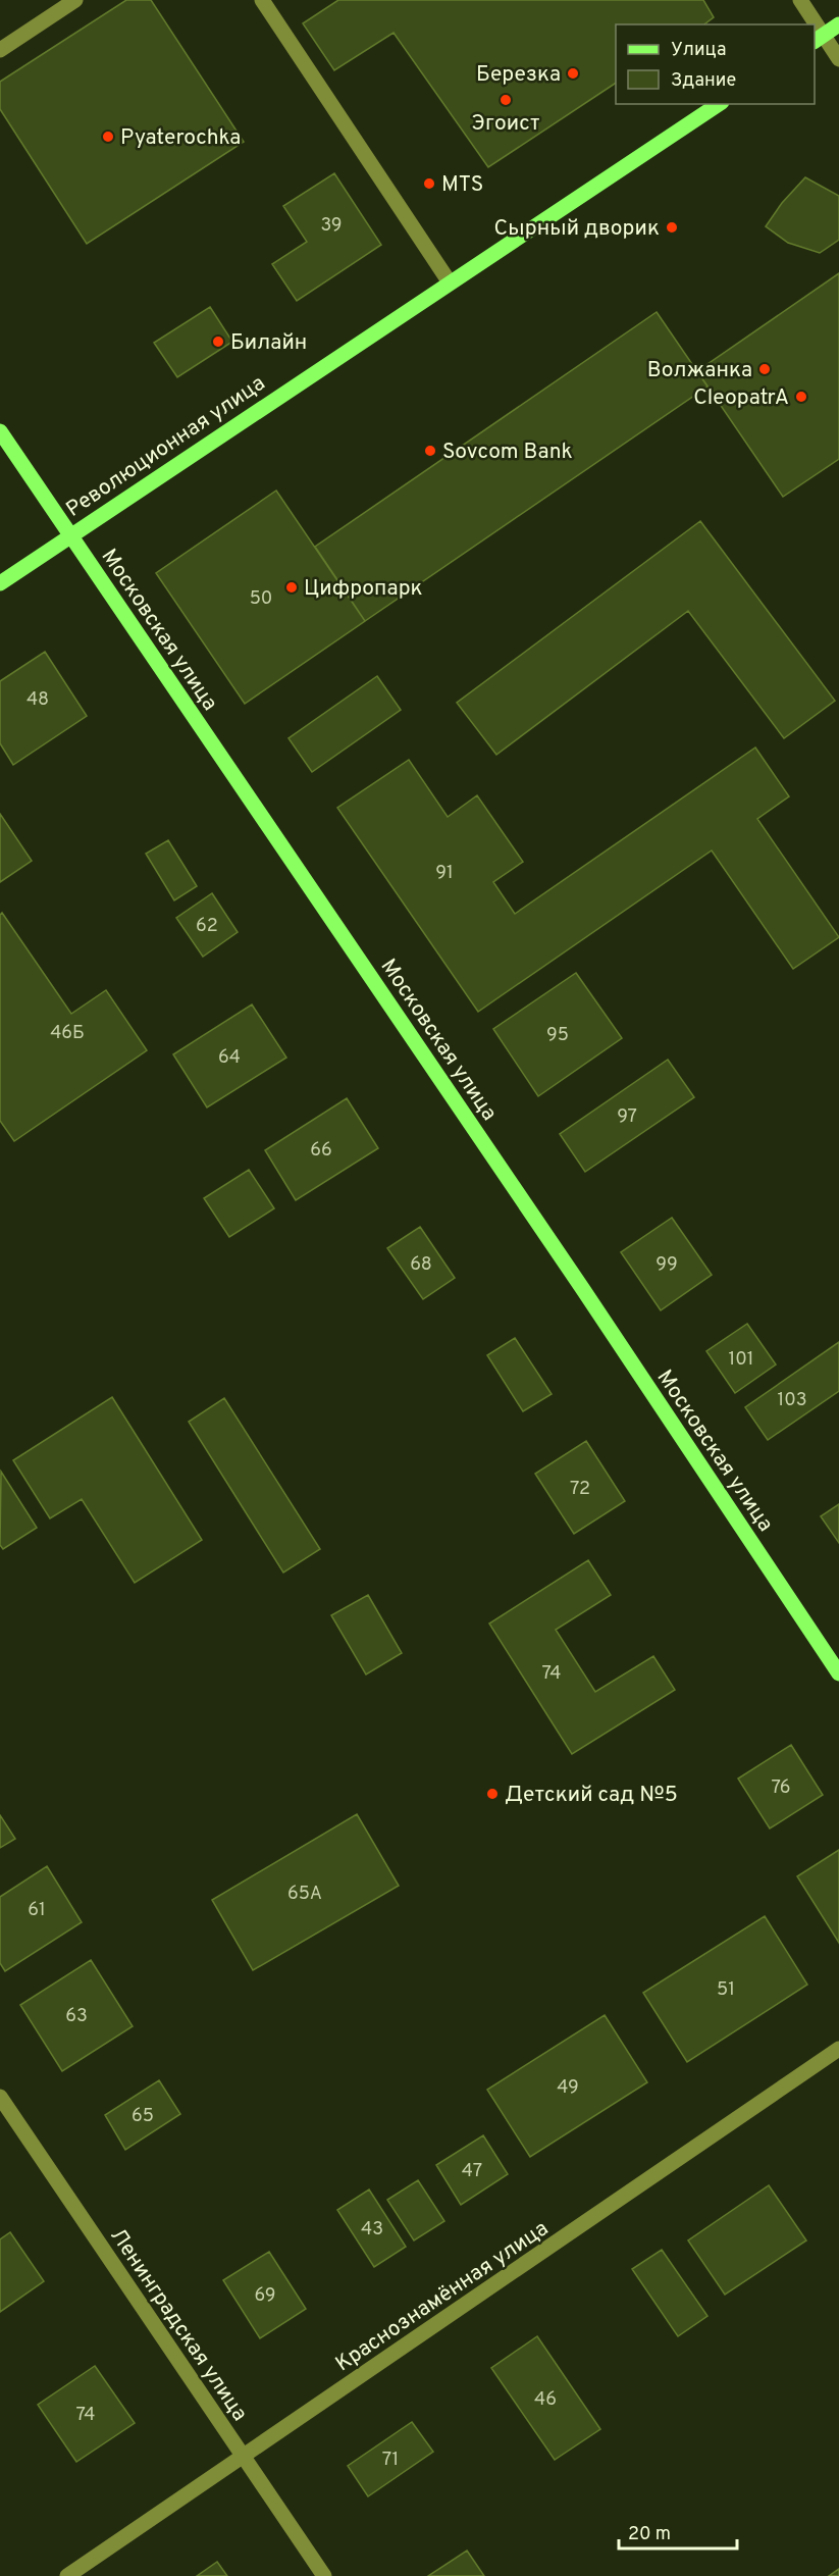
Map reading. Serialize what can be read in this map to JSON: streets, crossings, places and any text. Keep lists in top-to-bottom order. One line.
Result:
{"streets":{"main road":["Революционная улица","Московская улица"],"street":["Краснознамённая улица","Ленинградская улица"]},"crossings":[["Революционная улица","Московская улица"],["Краснознамённая улица","Ленинградская улица"]],"places":["Березка","Эгоист","Pyaterochka","MTS","Сырный дворик","Билайн","Волжанка","CleopatrA","Sovcom Bank","Цифропарк","Детский сад №5"],"house_numbers":["39","50","48","91","62","46Б","95","64","97","66","68","99","101","103","72","74","76","65А","61","51","63","49","65","47","43","69","46","74","71"],"legend":["Улица","Здание"],"scale_bar":"20 m"}
